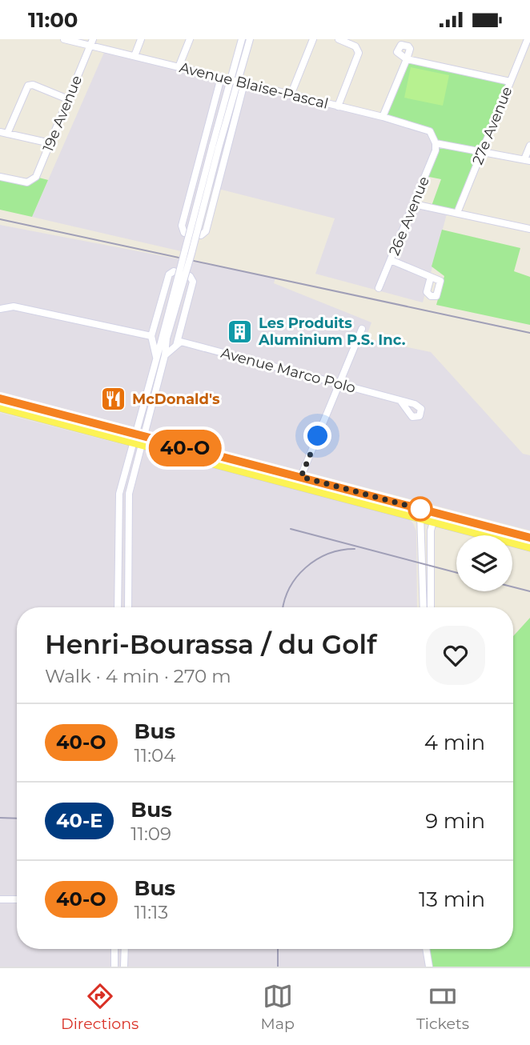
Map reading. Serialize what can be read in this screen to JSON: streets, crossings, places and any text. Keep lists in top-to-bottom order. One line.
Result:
{"streets":{"street":["Avenue Blaise-Pascal","19e Avenue","27e Avenue","26e Avenue","Avenue Marco Polo"]},"crossings":[["Avenue Blaise-Pascal","19e Avenue"],["Avenue Blaise-Pascal","26e Avenue"]],"places":{"building":["Les Produits Aluminium P.S. Inc."],"restaurant":["McDonald's"]},"lines":["bus line 40-O"],"page":{"status":"11:00","on_map":"40-O","heading":["Henri-Bourassa / du Golf","Walk · 4 min · 270 m"],"list":[{"mark":"40-O","name":"Bus","note":"11:04","value":"4 min"},{"mark":"40-E","name":"Bus","note":"11:09","value":"9 min"},{"mark":"40-O","name":"Bus","note":"11:13","value":"13 min"}],"tabs":["Directions","Map","Tickets"]}}
